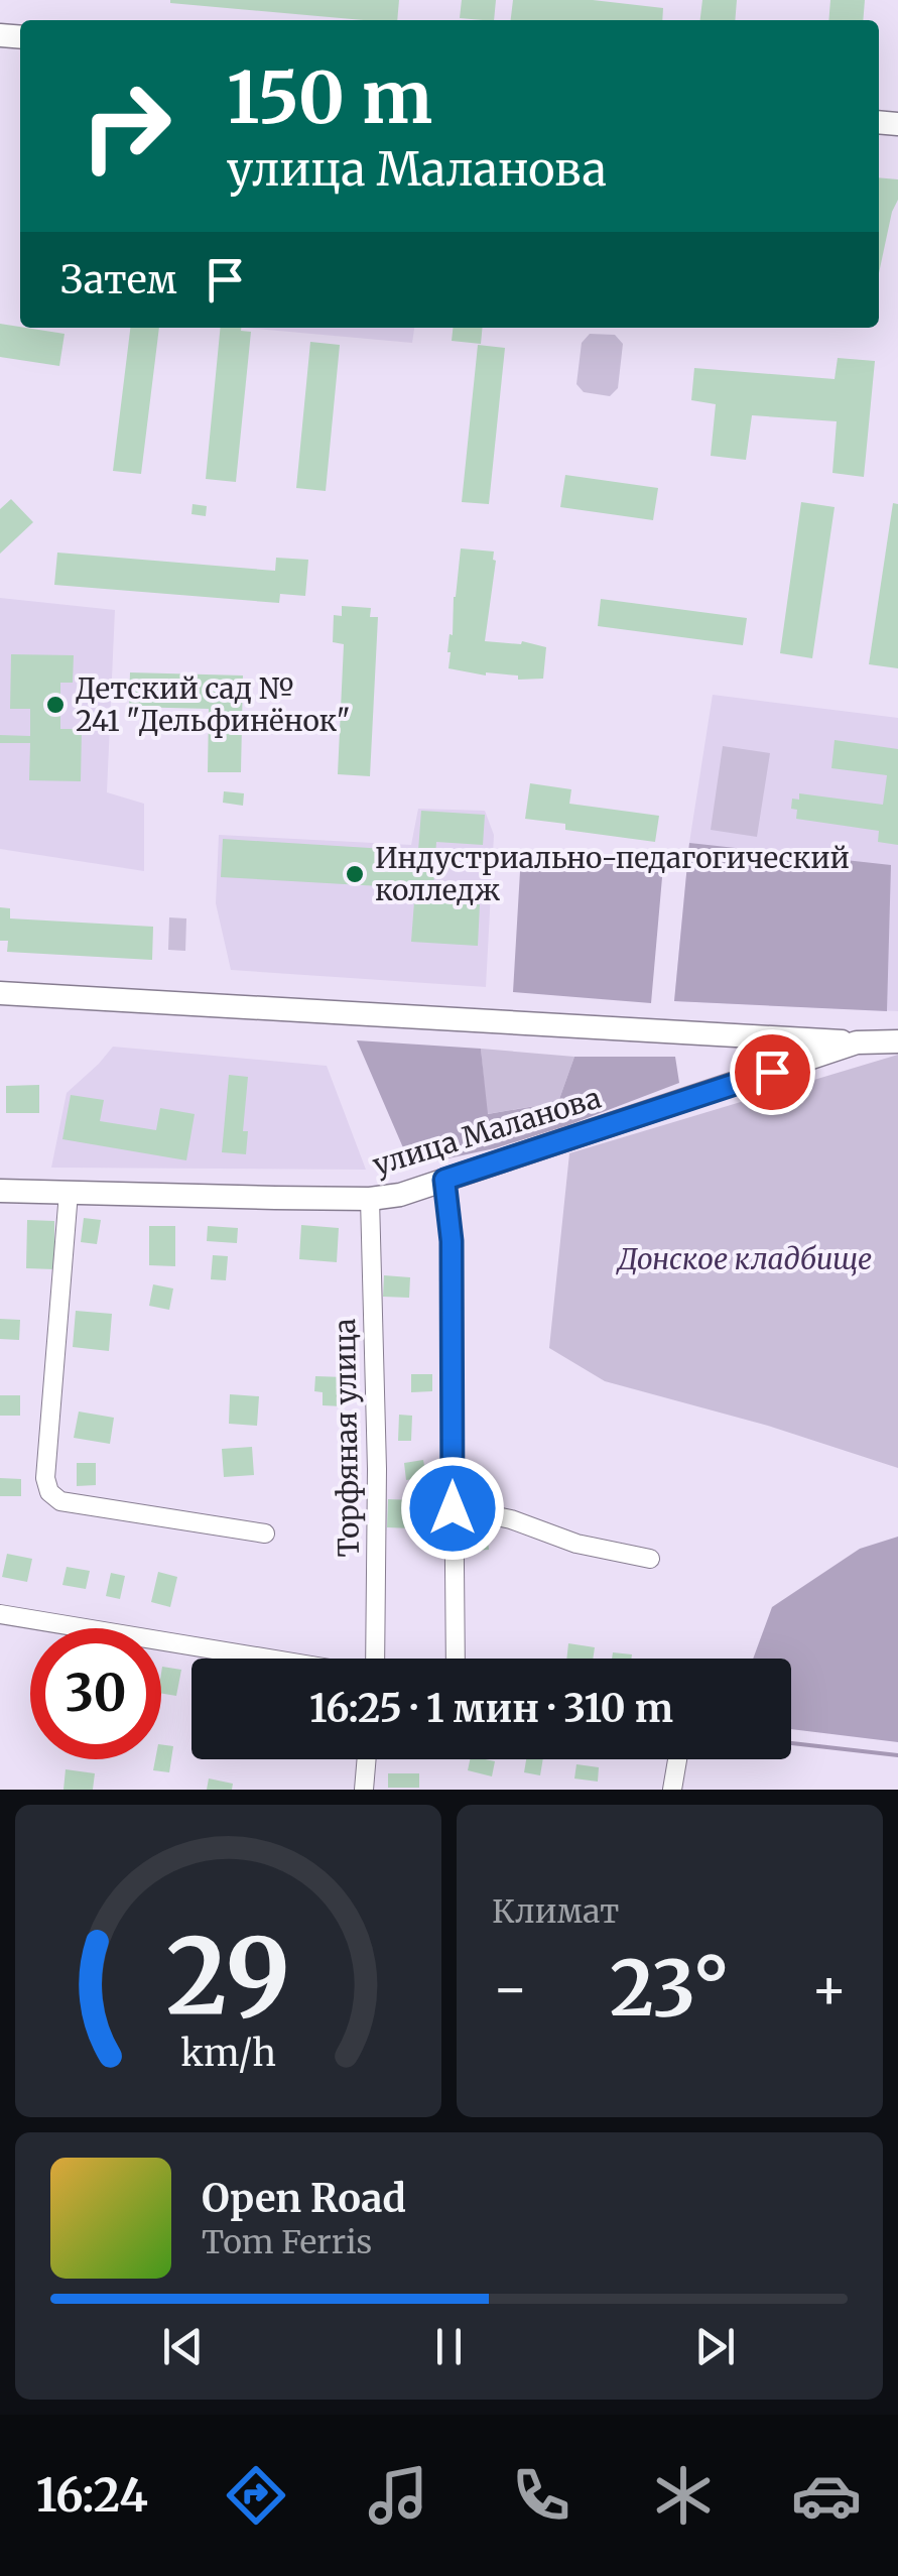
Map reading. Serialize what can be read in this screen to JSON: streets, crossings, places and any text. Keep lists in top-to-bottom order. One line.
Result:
{"streets":{"street":["улица Маланова","Торфяная улица"]},"crossings":[["улица Маланова","Торфяная улица"]],"parks":["Донское кладбище"],"places":["Детский сад № 241 \"Дельфинёнок\"","Индустриально-педагогический колледж"],"page":{"turn":["150 m","улица Маланова"],"then":"Затем","limit":"30","trip":"16:25 · 1 мин · 310 m","tile":"Климат","heat":["−","23°","+"],"song":["Open Road","Tom Ferris"],"tabs":"16:24","gauge":["29","km/h"]}}
